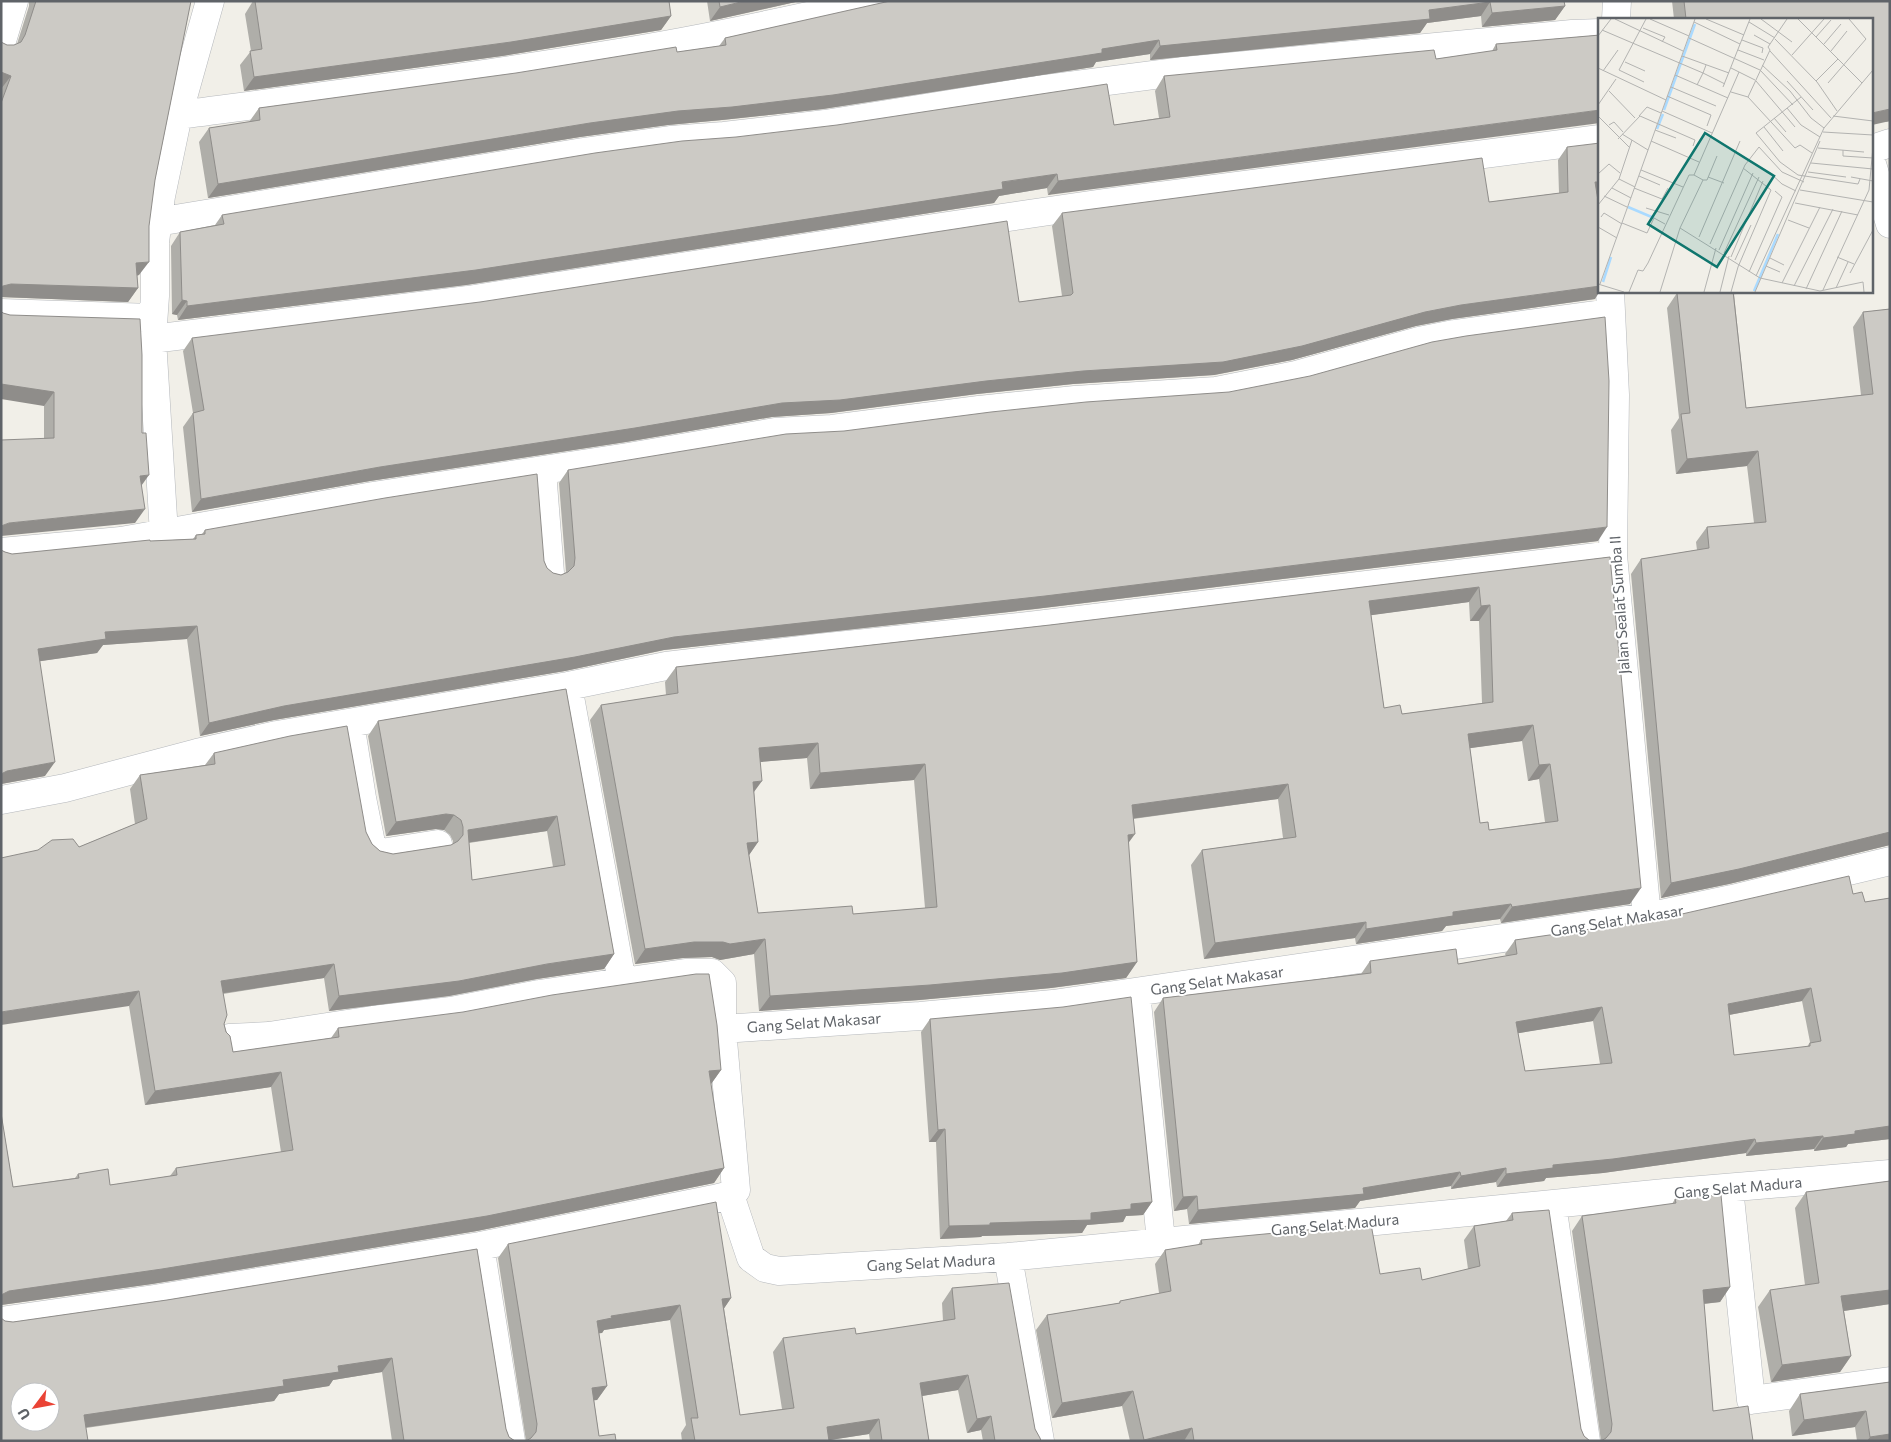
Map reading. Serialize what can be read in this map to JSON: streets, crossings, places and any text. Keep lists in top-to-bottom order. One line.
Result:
{"streets":{"street":["Jalan Sealat Sumba II","Gang Selat Makasar","Gang Selat Madura"]},"crossings":[["Jalan Sealat Sumba II","Gang Selat Makasar"]],"north":"bottom left"}
